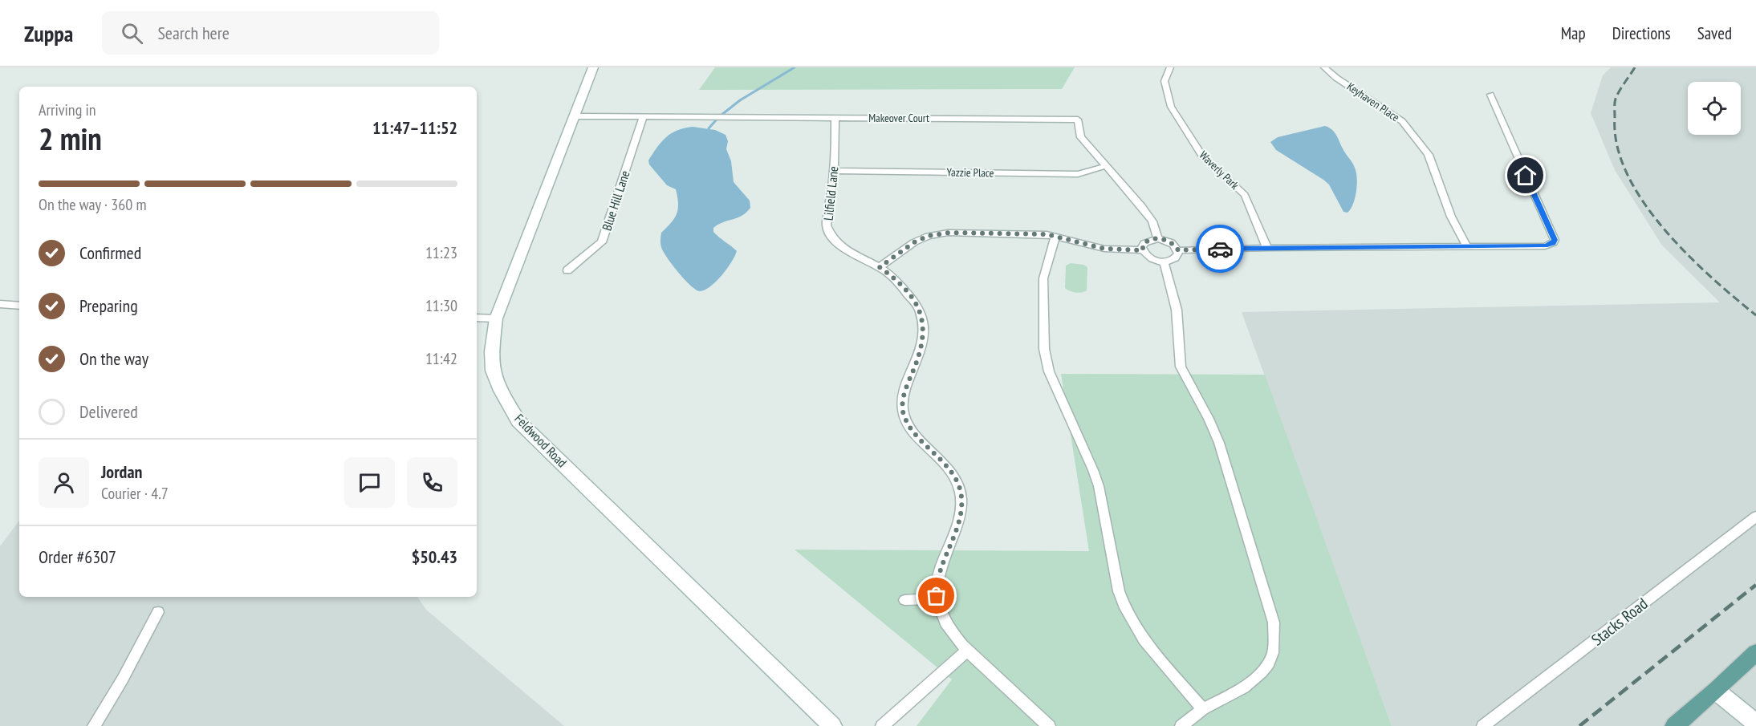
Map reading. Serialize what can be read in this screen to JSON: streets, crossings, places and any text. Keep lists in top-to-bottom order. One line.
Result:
{"streets":{"street":["Keyhaven Place","Makeover Court","Waverly Park","Yazzie Place","Lilfield Lane","Blue Hill Lane","Feldwood Road","Stacks Road"]},"crossings":[["Makeover Court","Yazzie Place"],["Makeover Court","Lilfield Lane"],["Makeover Court","Blue Hill Lane"],["Makeover Court","Feldwood Road"],["Yazzie Place","Lilfield Lane"]],"page":{"header":"Zuppa","search":"Search here","nav":["Map","Directions","Saved"],"heading":["2 min","Arriving in","11:47–11:52"],"panel":["Jordan","Courier · 4.7","Order #6307","$50.43"],"bar":"On the way · 360 m","list":[["Confirmed","11:23"],["Preparing","11:30"],["On the way","11:42"],"Delivered"]}}
